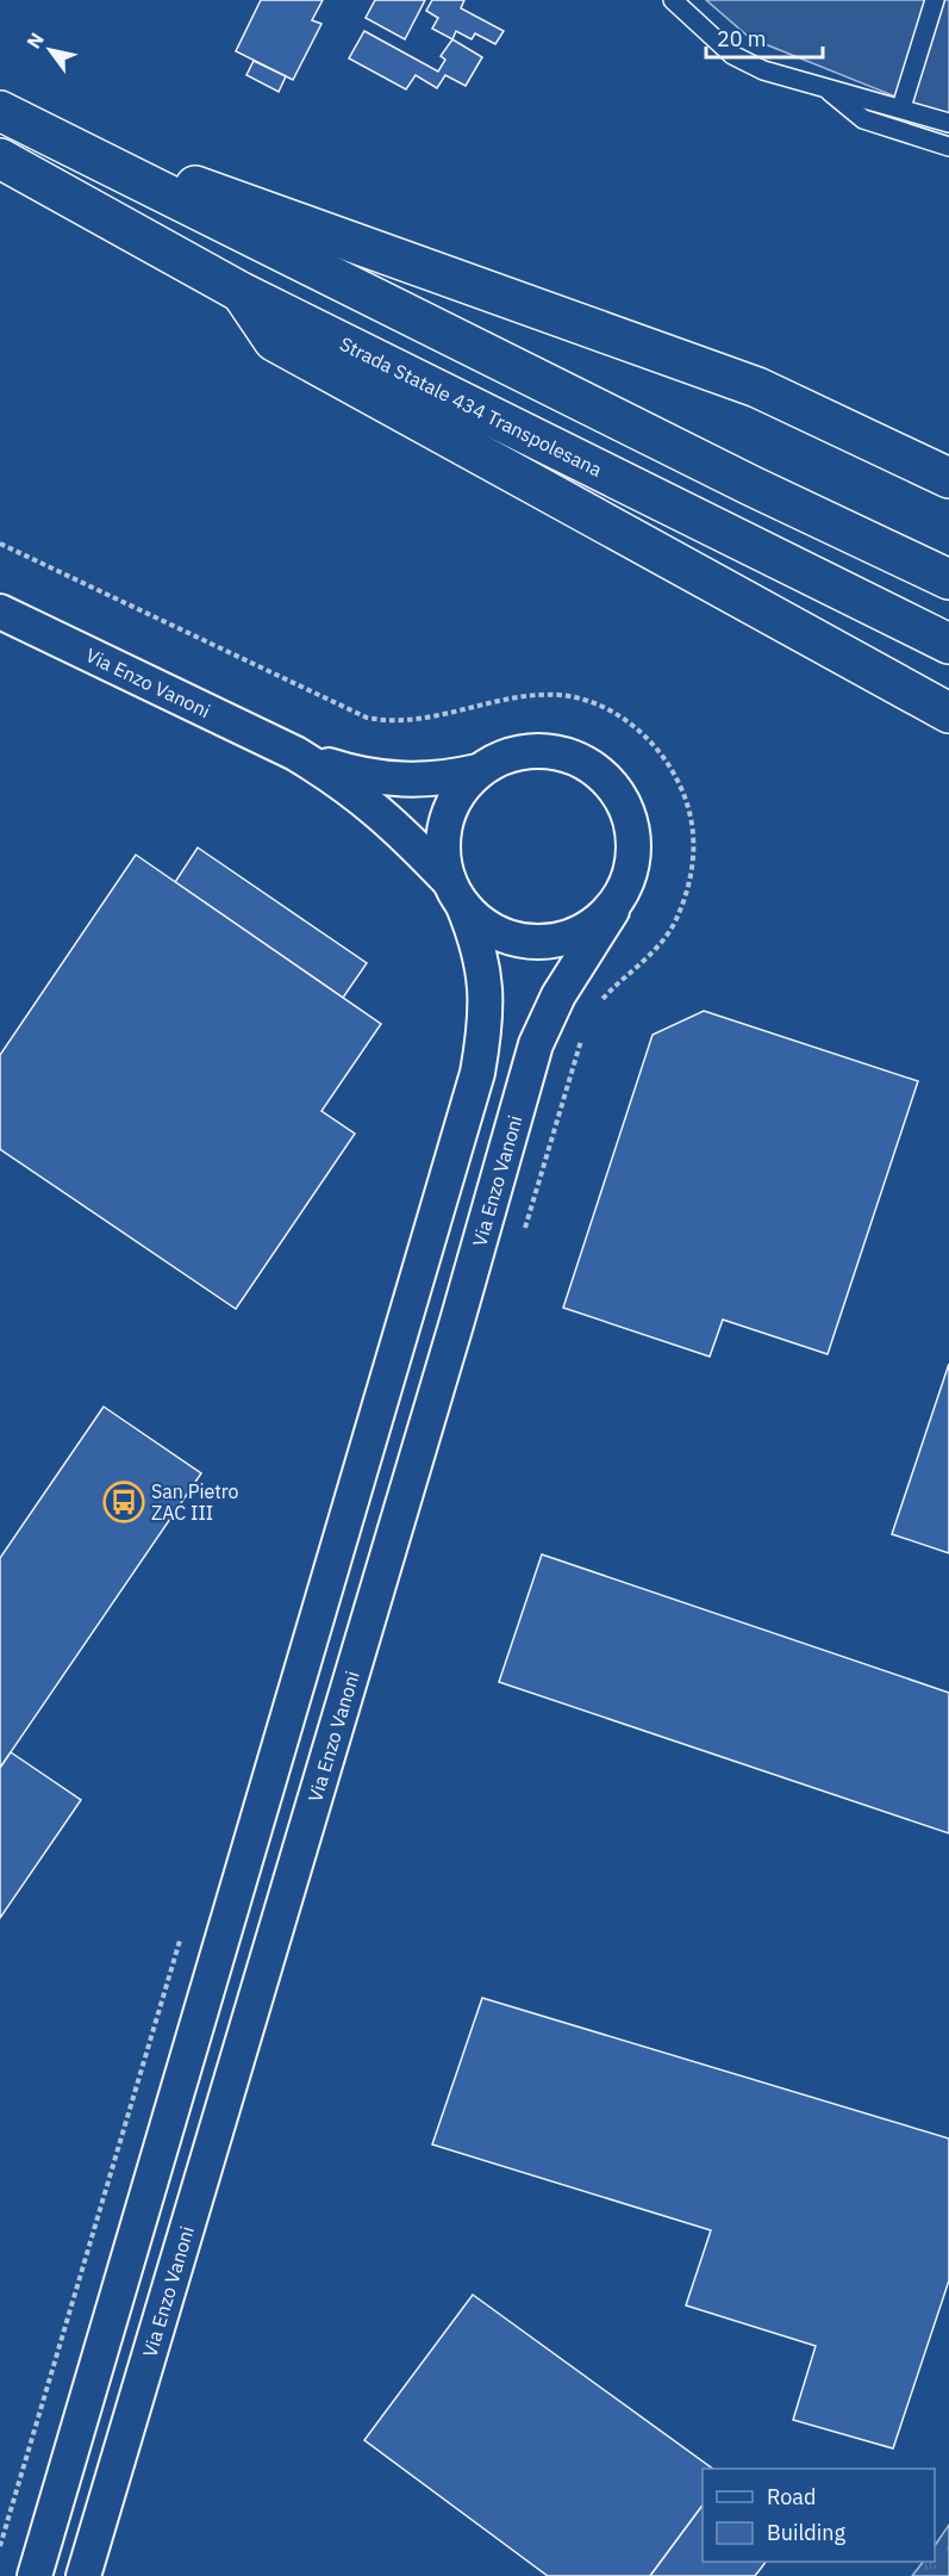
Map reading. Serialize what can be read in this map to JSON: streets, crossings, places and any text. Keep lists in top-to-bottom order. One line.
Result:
{"streets":{"highway":["Strada Statale 434 Transpolesana"],"street":["Via Enzo Vanoni"]},"places":{"bus stop":["San Pietro ZAC III"]},"legend":["Road","Building"],"scale_bar":"20 m","north":"top left"}
